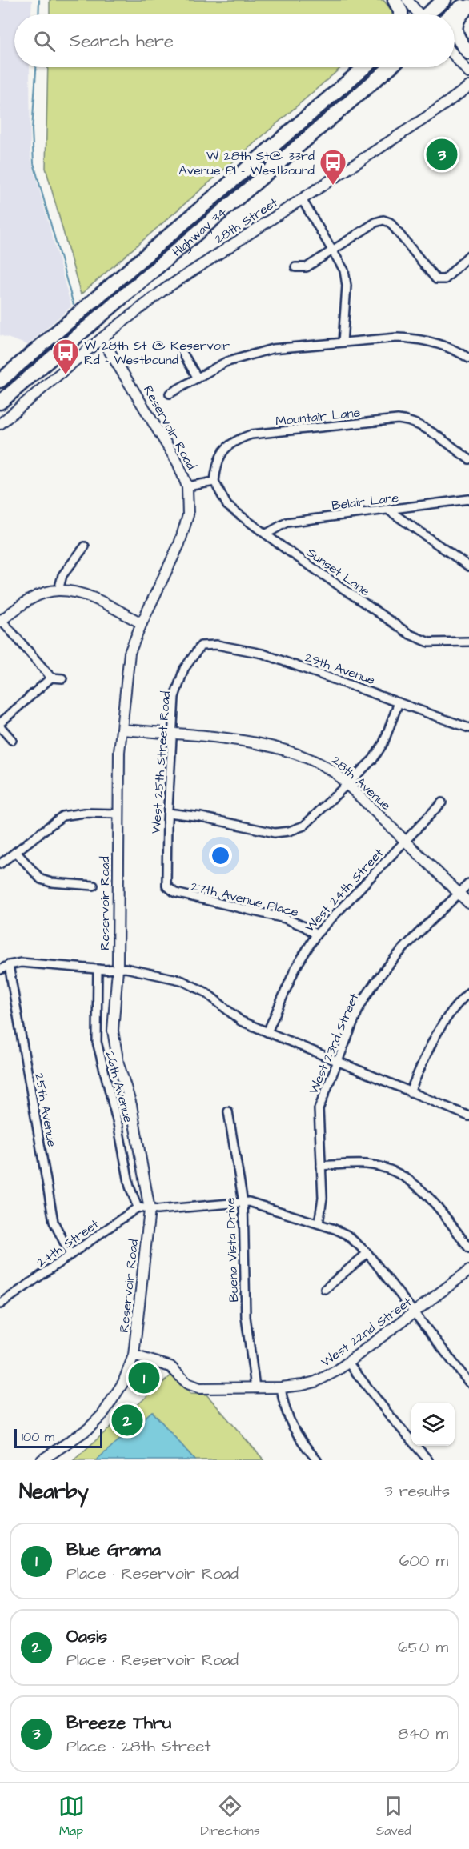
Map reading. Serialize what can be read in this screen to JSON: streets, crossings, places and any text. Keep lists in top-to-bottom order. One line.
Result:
{"streets":{"highway":["Highway 34"],"street":["28th Street","Mountair Lane","Reservoir Road","Belair Lane","Sunset Lane","29th Avenue","West 25th Street Road","28th Avenue","West 24th Street","27th Avenue Place","West 23rd Street","26th Avenue","25th Avenue","24th Street","Buena Vista Drive","West 22nd Street"]},"crossings":[["28th Street","Reservoir Road"],["Mountair Lane","Sunset Lane"],["Reservoir Road","28th Avenue"],["Reservoir Road","West 22nd Street"],["Belair Lane","Sunset Lane"],["29th Avenue","West 25th Street Road"],["West 25th Street Road","28th Avenue"],["West 25th Street Road","27th Avenue Place"],["28th Avenue","West 24th Street"],["28th Avenue","West 23rd Street"],["West 24th Street","27th Avenue Place"],["26th Avenue","24th Street"],["25th Avenue","24th Street"],["Buena Vista Drive","West 22nd Street"]],"places":{"bus stop":["W 28th St@ 33rd Avenue Pl - Westbound","W 28th St @ Reservoir Rd - Westbound"]},"scale_bar":"100 m","page":{"search":"Search here","pins":["3","1","2"],"scale":"100 m","heading":["Nearby","3 results"],"list":[{"mark":"1","name":"Blue Grama","note":"Place · Reservoir Road","value":"600 m"},{"mark":"2","name":"Oasis","note":"Place · Reservoir Road","value":"650 m"},{"mark":"3","name":"Breeze Thru","note":"Place · 28th Street","value":"840 m"}],"nav":["Map","Directions","Saved"]}}
